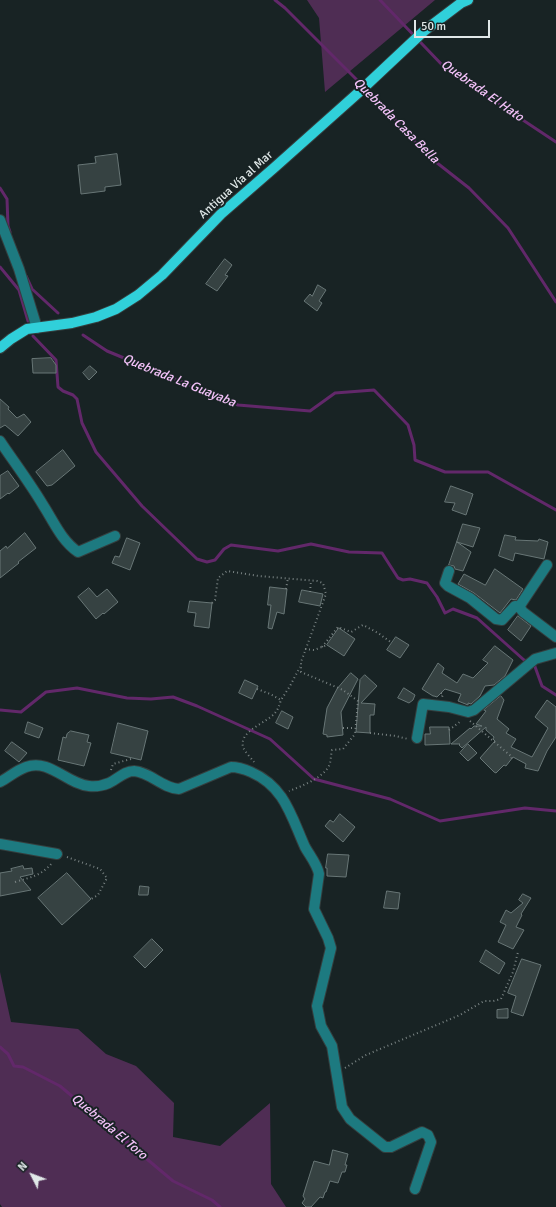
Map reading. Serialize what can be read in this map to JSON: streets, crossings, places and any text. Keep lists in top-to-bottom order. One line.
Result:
{"streets":{"main road":["Antigua Vía al Mar"]},"water":["Quebrada El Hato","Quebrada Casa Bella","Quebrada La Guayaba","Quebrada El Toro"],"scale_bar":"50 m","north":"top left"}
